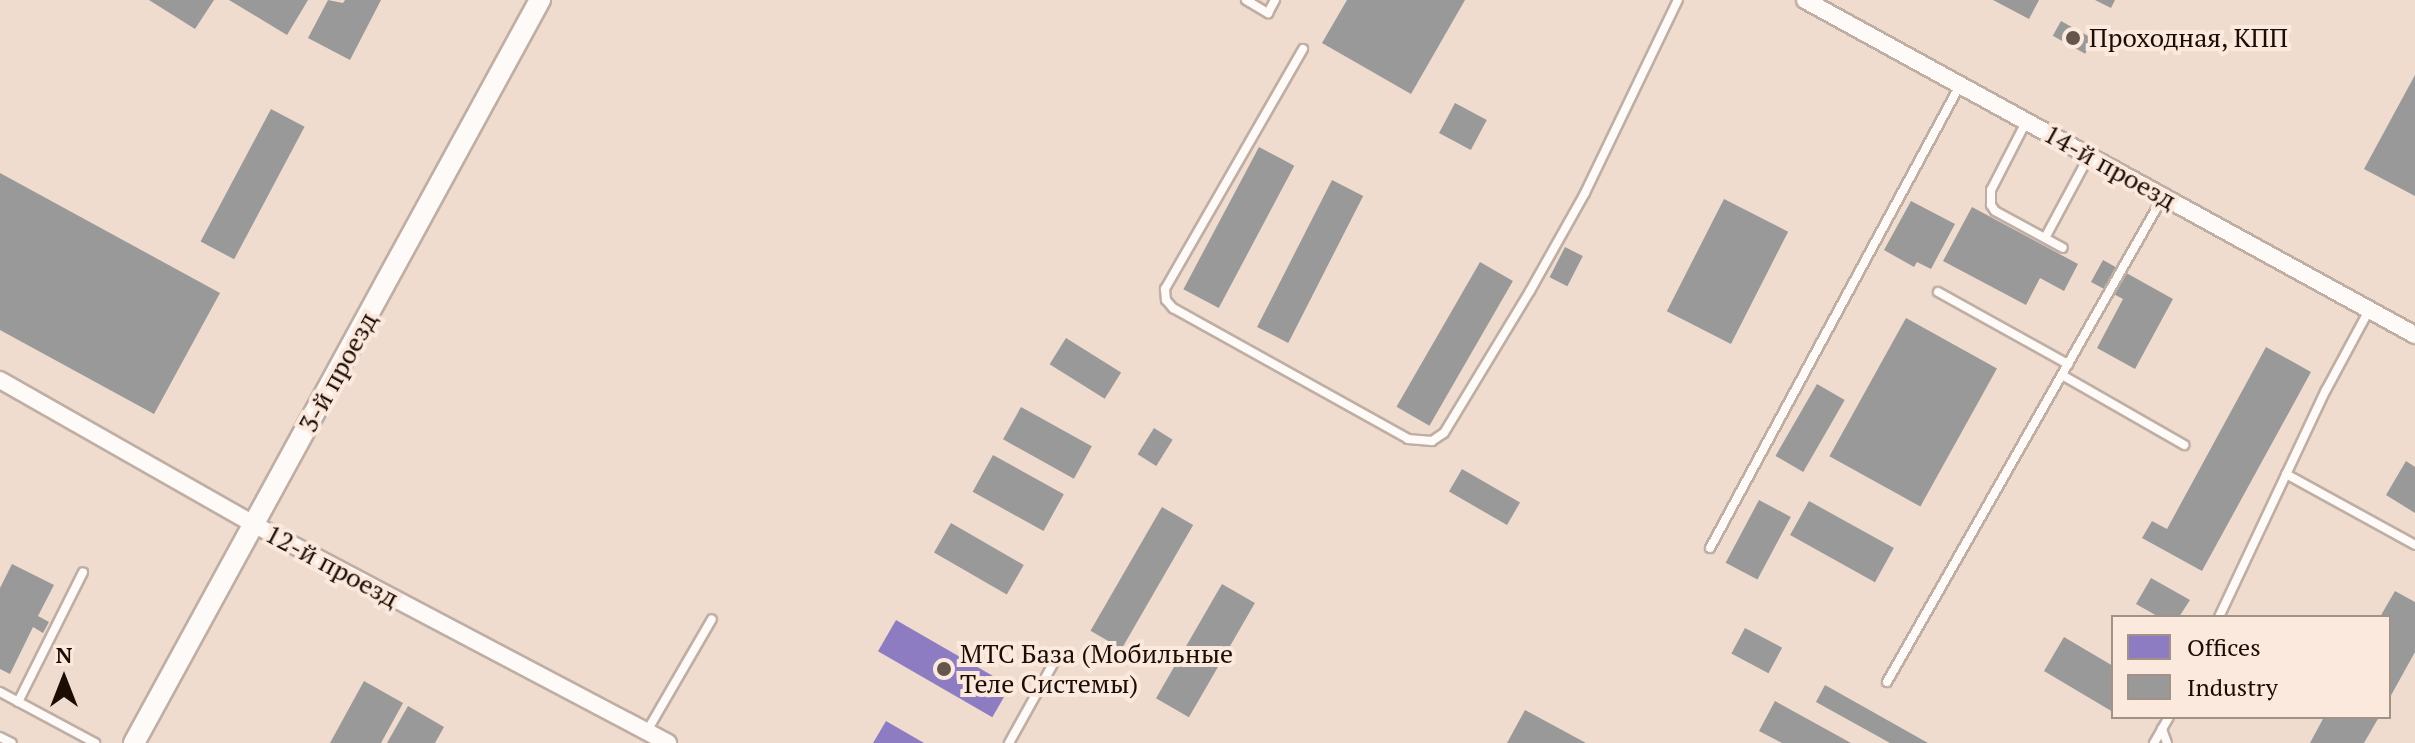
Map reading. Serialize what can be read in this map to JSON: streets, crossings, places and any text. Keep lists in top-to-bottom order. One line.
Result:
{"streets":{"street":["14-й проезд","3-й проезд","12-й проезд"]},"crossings":[["3-й проезд","12-й проезд"]],"places":["Проходная, КПП","МТС База (Мобильные Теле Системы)"],"legend":["Offices","Industry"],"north":"top"}
